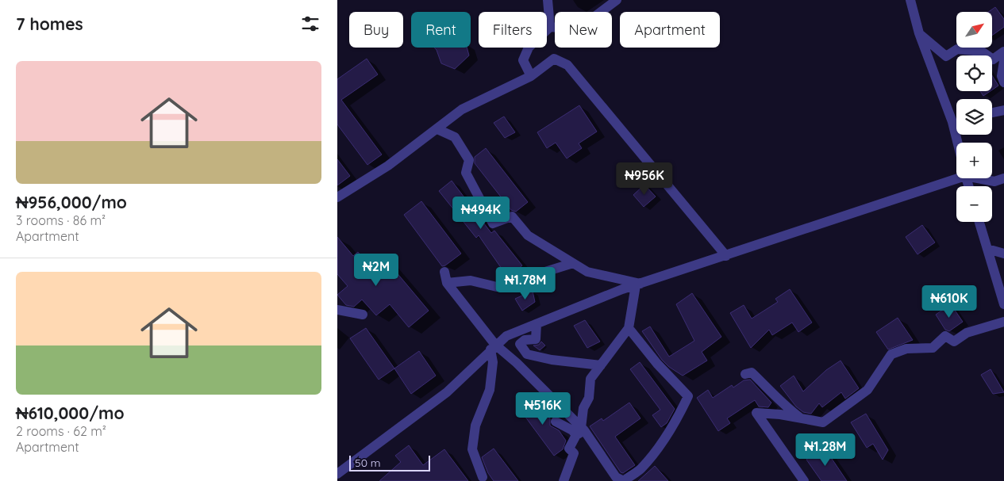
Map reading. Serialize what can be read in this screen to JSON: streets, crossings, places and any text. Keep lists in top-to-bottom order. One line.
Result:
{"scale_bar":"50 m","north":"top right","page":{"heading":"7 homes","map_buttons":["+","−"],"chip":["Buy","Rent","Filters","New","Apartment"],"list":[{"name":"₦956,000/mo","note":"3 rooms · 86 m² · Apartment"},{"name":"₦610,000/mo","note":"2 rooms · 62 m² · Apartment"}],"price":["₦956K","₦494K","₦2M","₦1.78M","₦610K","₦516K","₦1.28M"],"scale":"50 m"}}
